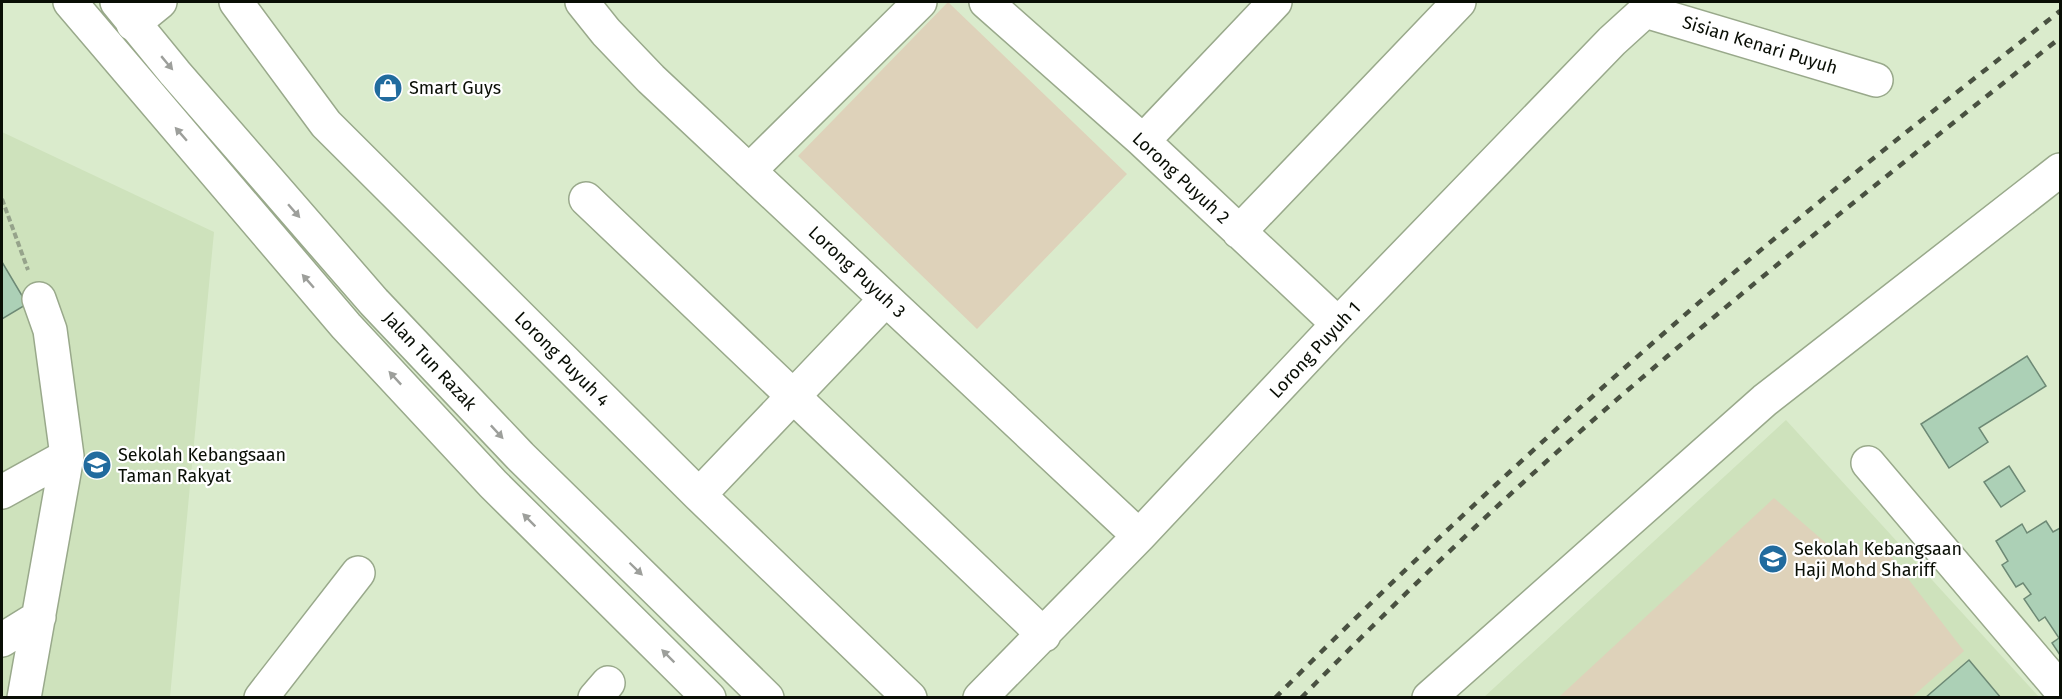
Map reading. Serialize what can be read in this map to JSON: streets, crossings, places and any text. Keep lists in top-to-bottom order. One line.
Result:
{"streets":{"street":["Sisian Kenari Puyuh","Lorong Puyuh 2","Lorong Puyuh 3","Lorong Puyuh 1","Lorong Puyuh 4","Jalan Tun Razak"]},"crossings":[["Sisian Kenari Puyuh","Lorong Puyuh 1"],["Lorong Puyuh 2","Lorong Puyuh 1"],["Lorong Puyuh 3","Lorong Puyuh 1"]],"places":{"shop":["Smart Guys"],"school or university":["Sekolah Kebangsaan Taman Rakyat","Sekolah Kebangsaan Haji Mohd Shariff"]}}
